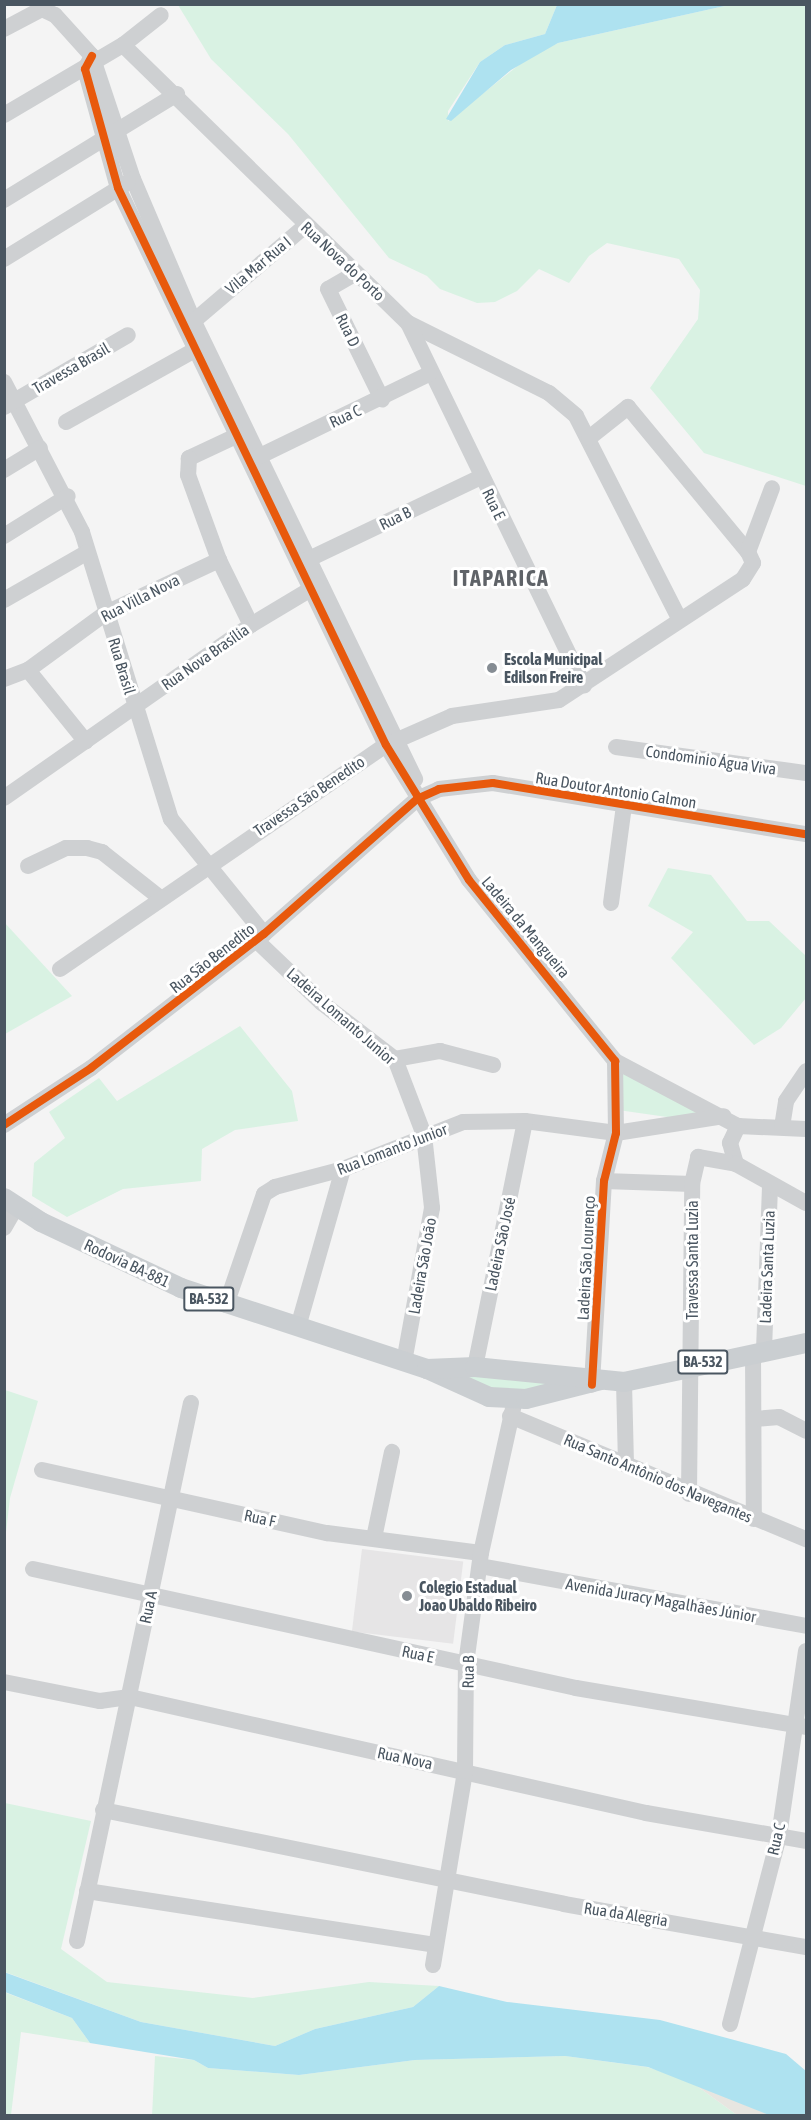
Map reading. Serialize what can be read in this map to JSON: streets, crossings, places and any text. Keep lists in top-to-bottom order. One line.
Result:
{"streets":{"main road":["Rodovia BA-881","BA-532"],"street":["Rua Nova do Porto","Vila Mar Rua I","Rua D","Travessa Brasil","Rua C","Rua E","Rua B","Rua Villa Nova","Rua Nova Brasília","Rua Brasil","Condominio Água Viva","Rua Doutor Antonio Calmon","Travessa São Benedito","Ladeira da Mangueira","Rua São Benedito","Ladeira Lomanto Junior","Rua Lomanto Junior","Ladeira São José","Ladeira São Lourenço","Travessa Santa Luzia","Ladeira São João","Ladeira Santa Luzia","Rua Santo Antônio dos Navegantes","Rua F","Avenida Juracy Magalhães Júnior","Rua A","Rua Nova","Rua da Alegria"]},"crossings":[["Rua Nova do Porto","Vila Mar Rua I"],["Rua Nova do Porto","Rua D"],["Rua Nova do Porto","Rua C"],["Rua Nova do Porto","Rua E"],["Rua Nova do Porto","Travessa São Benedito"],["Rua D","Rua C"],["Travessa Brasil","Rua Brasil"],["Rua C","Rua E"],["Rua C","Rua Nova"],["Rua C","Rua da Alegria"],["Rua E","Rua B"],["Rua E","Travessa São Benedito"],["Rua E","Rua A"],["Rua B","BA-532"],["Rua B","Rua Santo Antônio dos Navegantes"],["Rua B","Rua F"],["Rua B","Avenida Juracy Magalhães Júnior"],["Rua B","Rua Nova"],["Rua B","Rua da Alegria"],["Rua Villa Nova","Rua Brasil"],["Rua Nova Brasília","Rua Brasil"],["Rua Nova Brasília","Ladeira da Mangueira"],["Rua Brasil","Travessa São Benedito"],["Rua Brasil","Rua São Benedito"],["Rua Brasil","Ladeira Lomanto Junior"],["Rua Doutor Antonio Calmon","Ladeira da Mangueira"],["Rua Doutor Antonio Calmon","Rua São Benedito"],["Travessa São Benedito","Ladeira da Mangueira"],["Ladeira da Mangueira","Rua São Benedito"],["Ladeira da Mangueira","Ladeira São Lourenço"],["Rua São Benedito","Ladeira Lomanto Junior"],["Ladeira Lomanto Junior","Rua Lomanto Junior"],["Ladeira Lomanto Junior","Ladeira São João"],["Rua Lomanto Junior","Ladeira São José"],["Rua Lomanto Junior","Ladeira São Lourenço"],["Rua Lomanto Junior","Rodovia BA-881"],["Rua Lomanto Junior","Ladeira São João"],["Ladeira São José","BA-532"],["Ladeira São Lourenço","BA-532"],["Travessa Santa Luzia","BA-532"],["Travessa Santa Luzia","Rua Santo Antônio dos Navegantes"],["Rodovia BA-881","Ladeira São João"],["Rodovia BA-881","BA-532"],["Ladeira Santa Luzia","BA-532"],["Ladeira Santa Luzia","Rua Santo Antônio dos Navegantes"],["BA-532","Rua Santo Antônio dos Navegantes"],["Rua F","Avenida Juracy Magalhães Júnior"],["Rua F","Rua A"],["Rua A","Rua Nova"]],"districts":["ITAPARICA"],"places":["Escola Municipal Edilson Freire","Colegio Estadual Joao Ubaldo Ribeiro"]}
